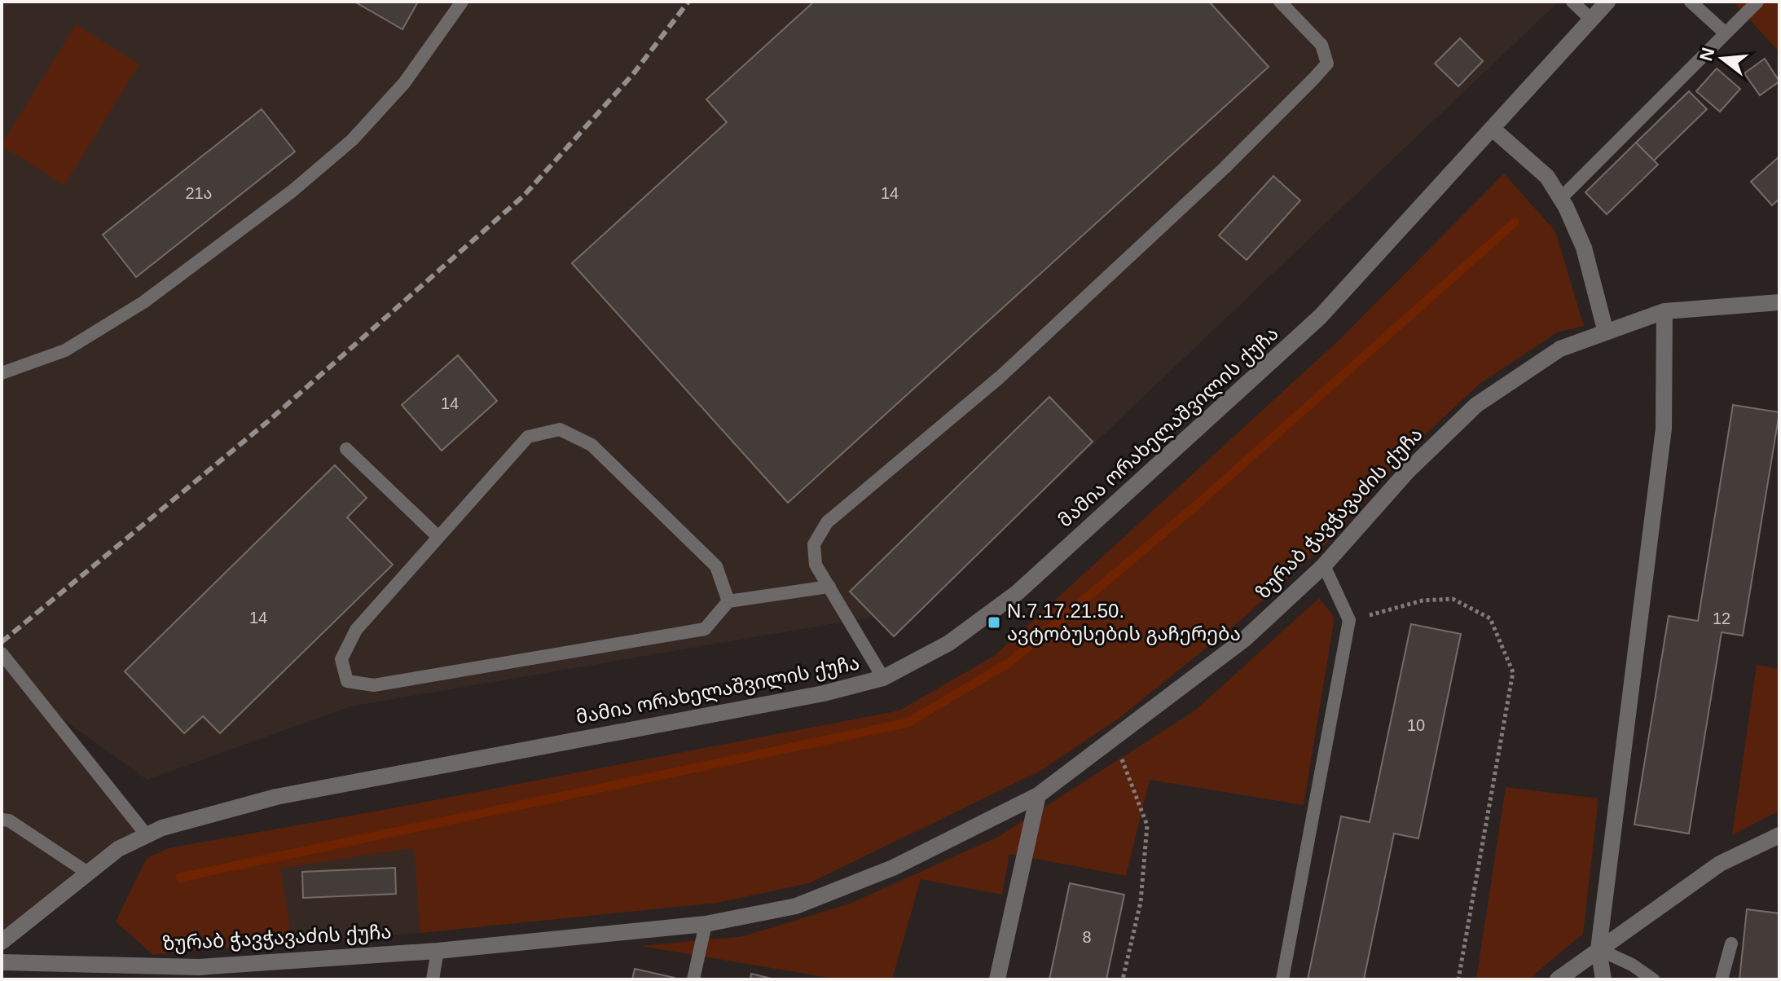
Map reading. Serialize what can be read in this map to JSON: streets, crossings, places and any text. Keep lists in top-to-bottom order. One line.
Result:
{"streets":{"street":["მამია ორახელაშვილის ქუჩა","ზურაბ ჭავჭავაძის ქუჩა"]},"places":{"transit":["N.7.17.21.50. ავტობუსების გაჩერება"]},"house_numbers":["21ა","14","14","14","12","10","8"],"north":"left"}
